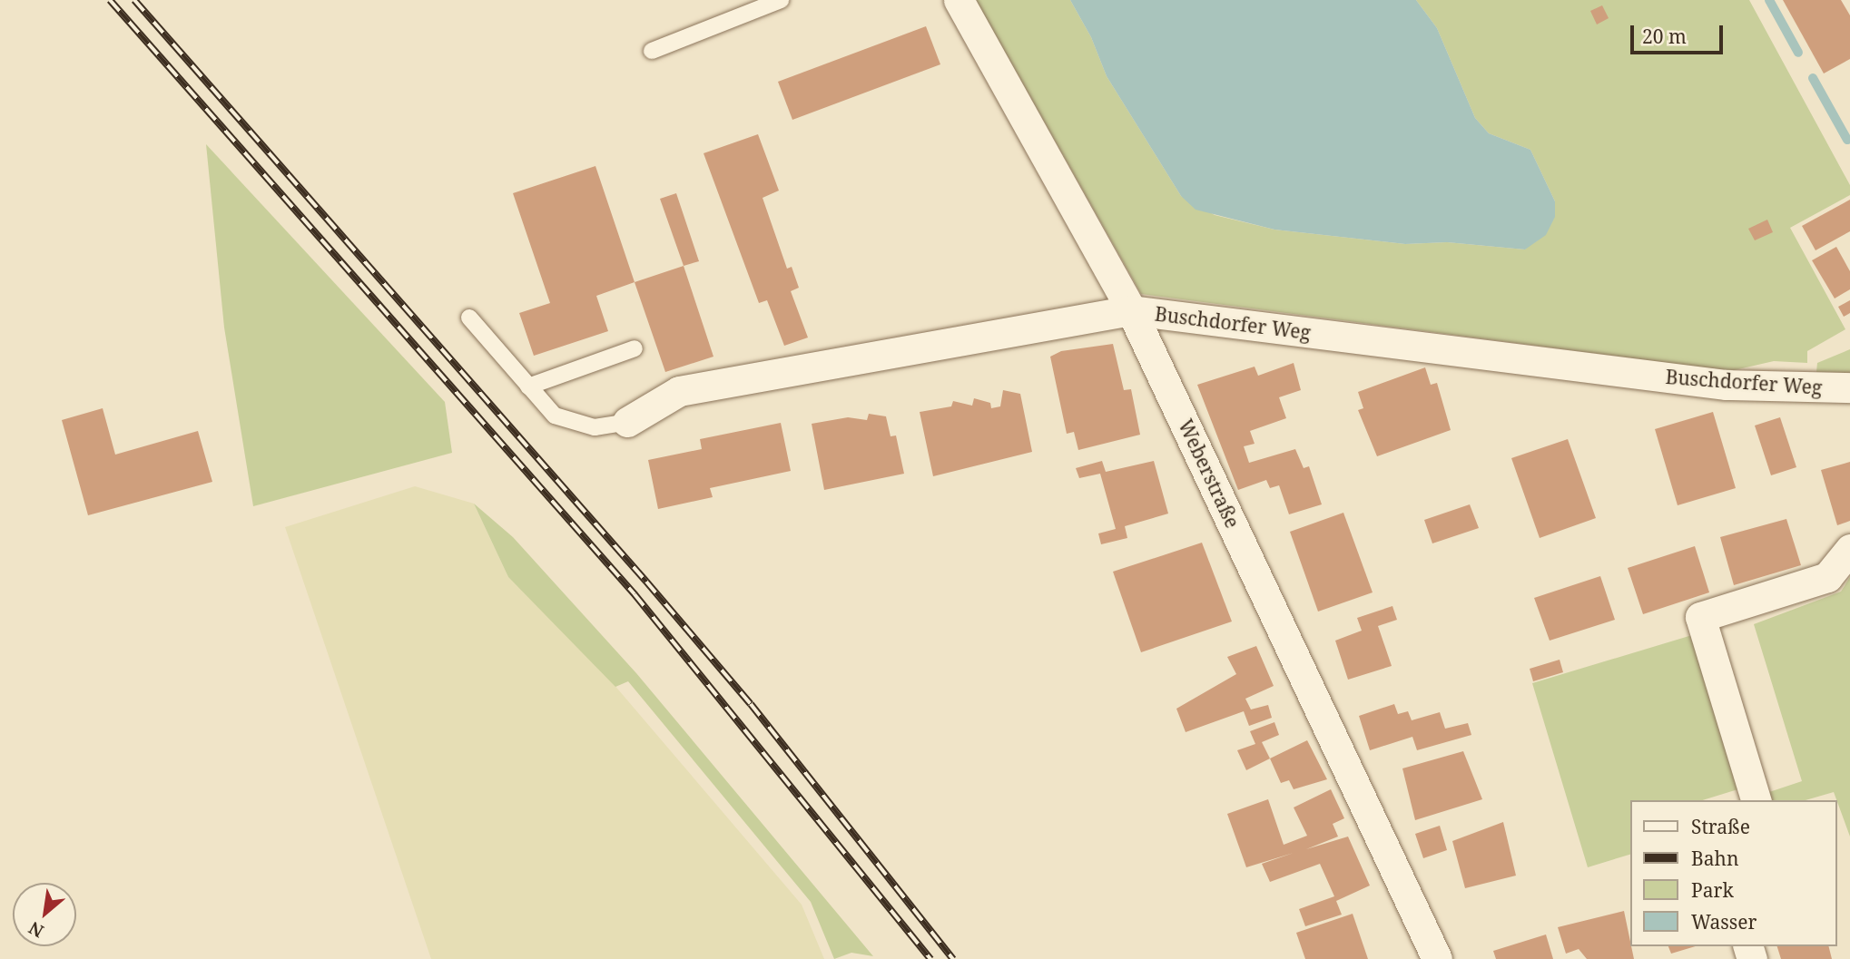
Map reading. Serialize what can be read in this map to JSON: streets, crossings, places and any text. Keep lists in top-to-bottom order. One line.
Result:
{"streets":{"street":["Buschdorfer Weg","Weberstraße"]},"crossings":[["Buschdorfer Weg","Weberstraße"]],"legend":["Straße","Bahn","Park","Wasser"],"scale_bar":"20 m","north":"bottom left"}
